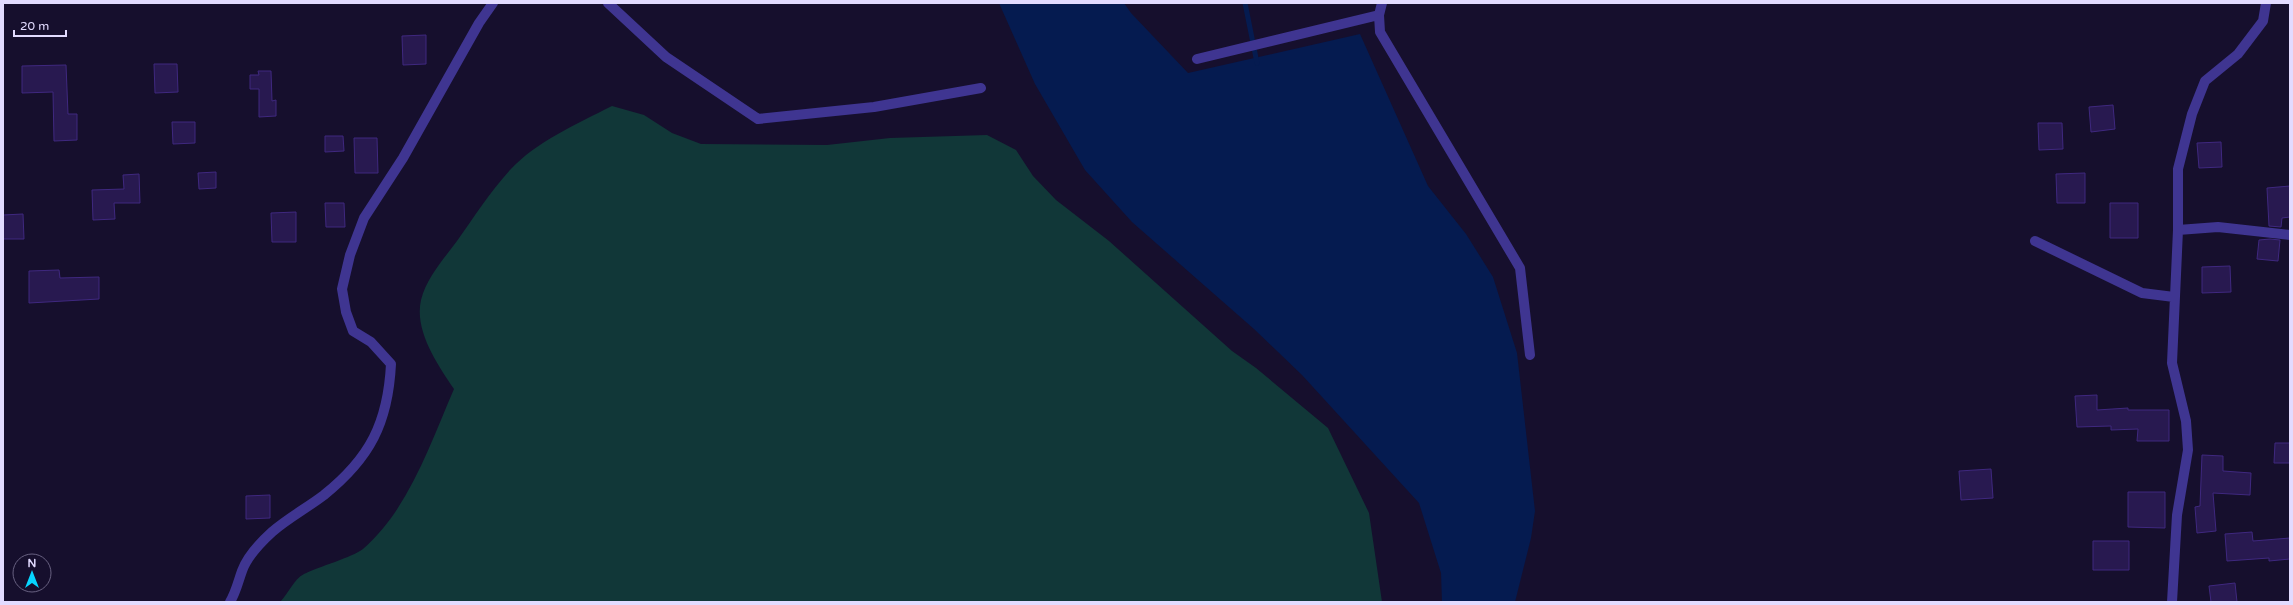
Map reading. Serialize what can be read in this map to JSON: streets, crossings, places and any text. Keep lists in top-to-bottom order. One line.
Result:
{"scale_bar":"20 m","north":"top"}
